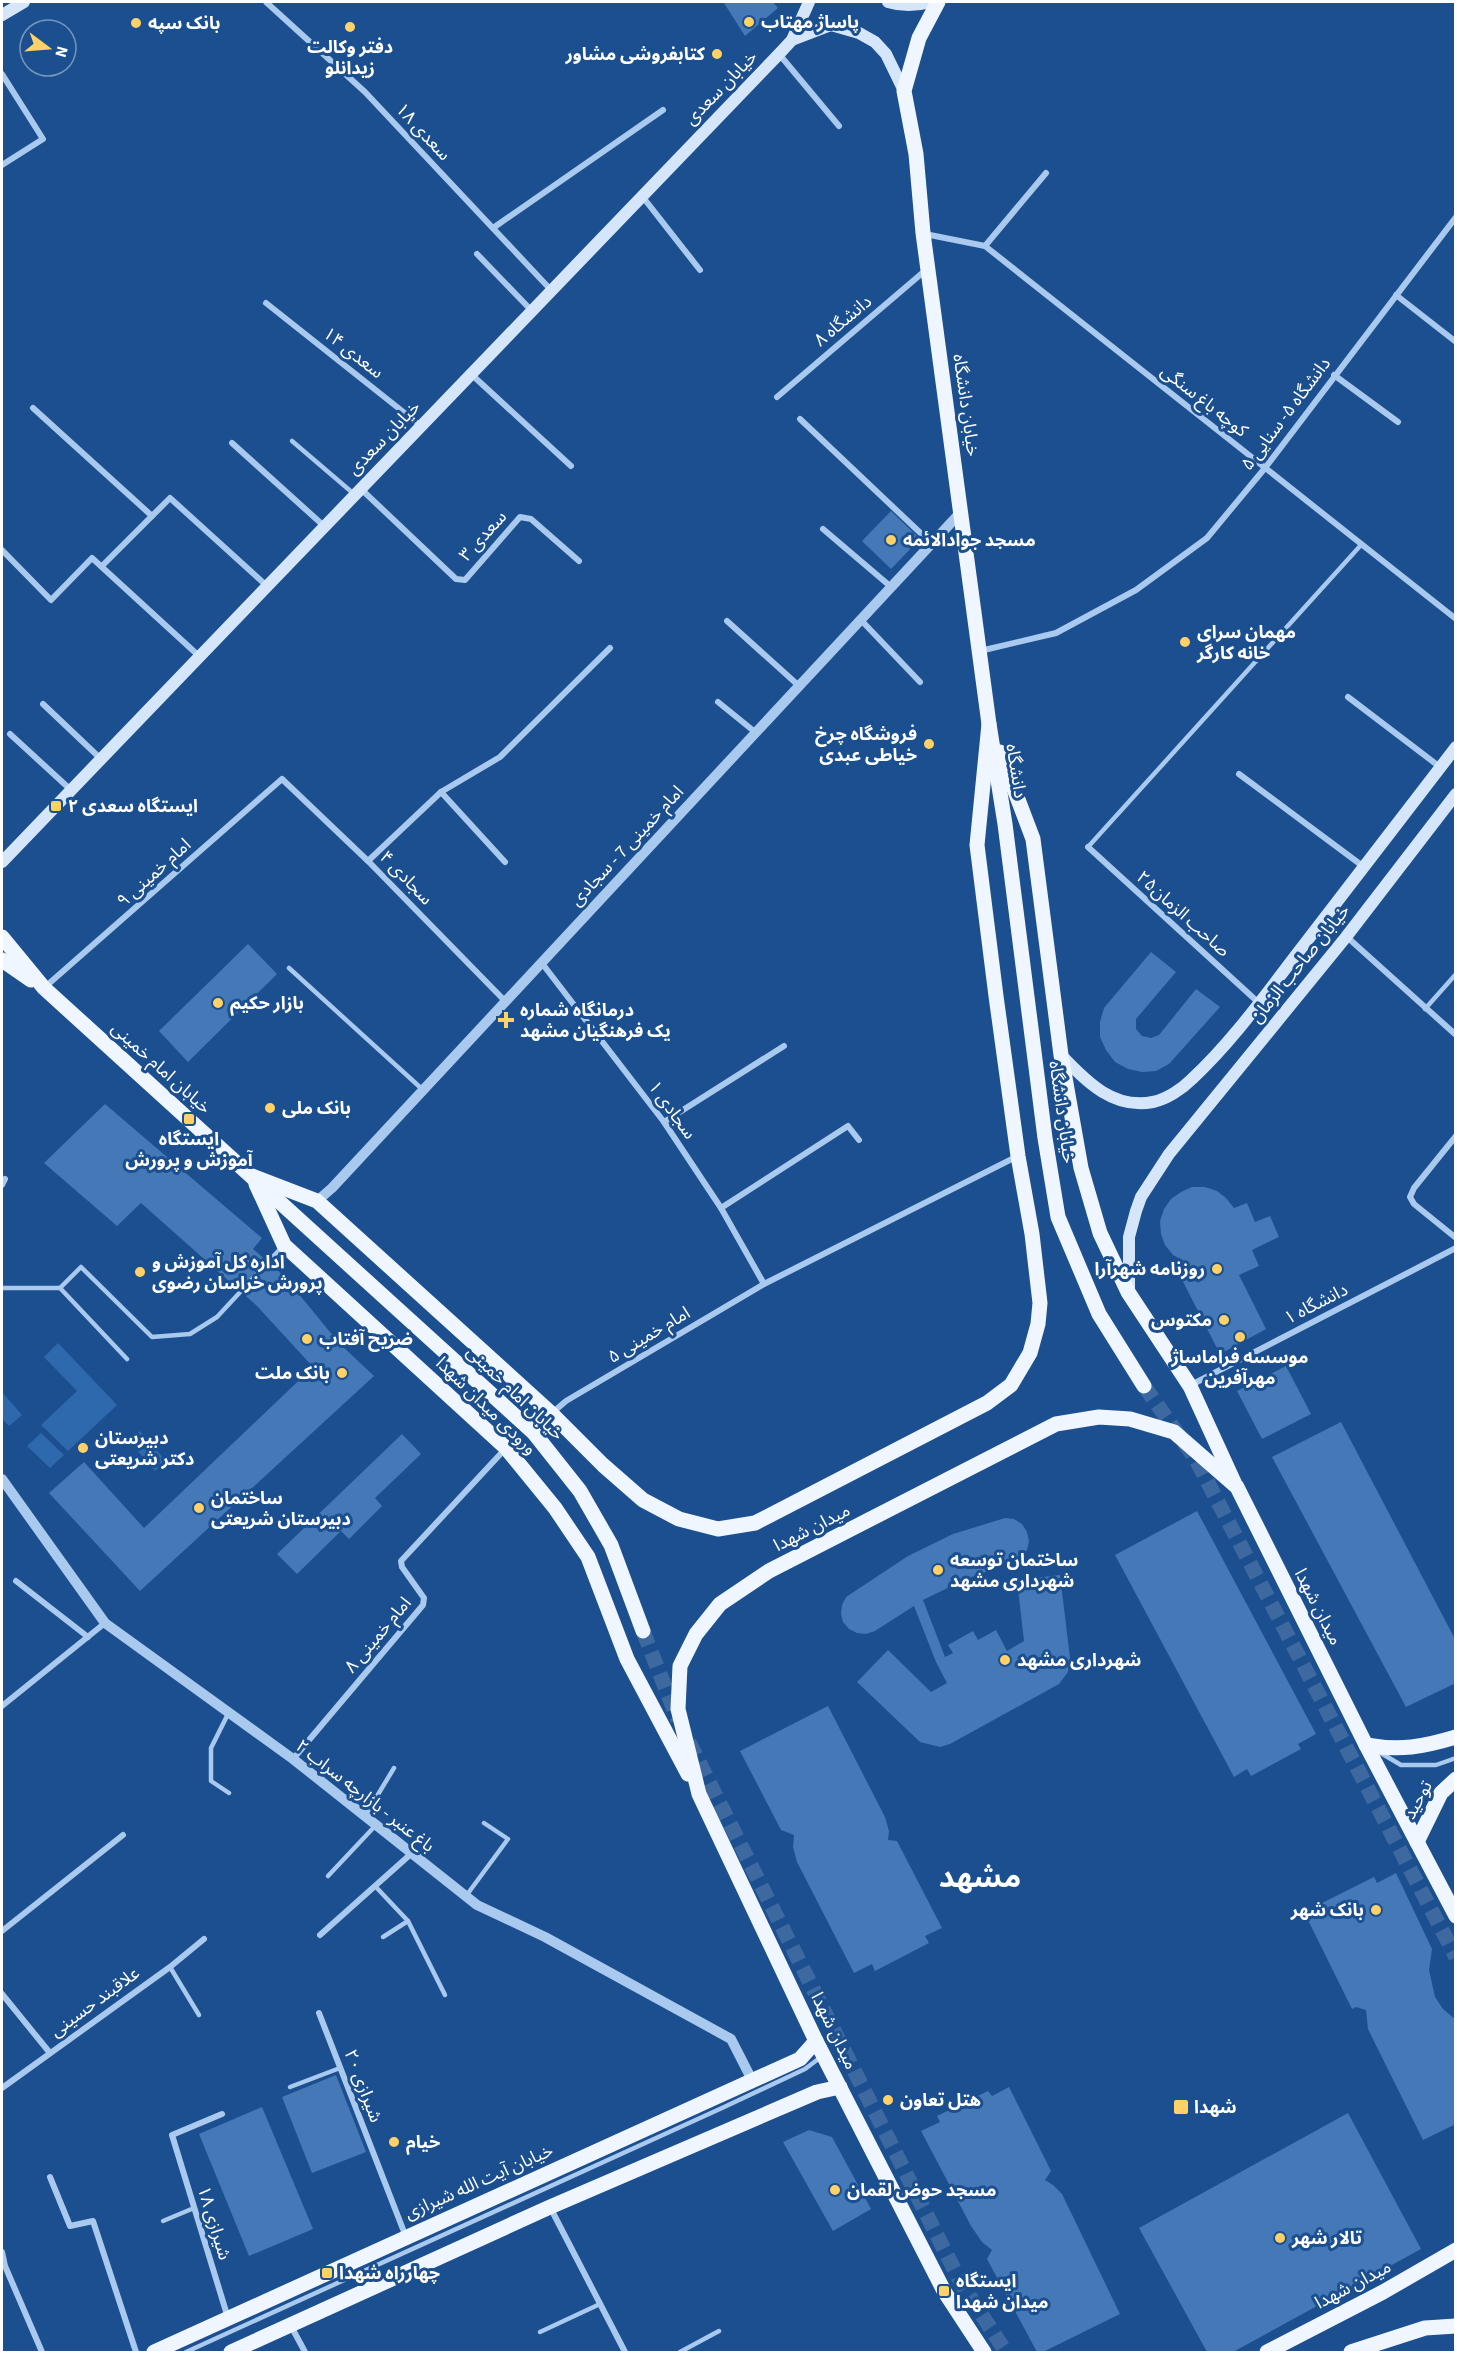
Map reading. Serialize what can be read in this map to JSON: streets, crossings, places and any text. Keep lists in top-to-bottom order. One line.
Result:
{"streets":{"main road":["خیابان سعدی","خیابان دانشگاه","دانشگاه","خیابان صاحب الزمان","خیابان امام خمینی","ورودی میدان شهدا","میدان شهدا","توحید","خیابان آیت الله شیرازی"],"street":["سعدی ۱۸","دانشگاه ۸","سعدی ۱۴","کوچه باغ سنگی","دانشگاه ۵- سنایی ۵","سعدی ۳","امام خمینی 7 - سجادی","امام خمینی ۹","سجادی ۴","صاحب الزمان۲۵","سجادی ۱","دانشگاه ۱","امام خمینی ۵","امام خمینی ۸","باغ عنبر - بازارچه سراب ۲","علاقبند حسینی","شیرازی ۲۰","شیرازی ۱۸"]},"crossings":[["خیابان سعدی","سعدی ۱۸"],["خیابان سعدی","سعدی ۱۴"],["خیابان سعدی","سعدی ۳"],["دانشگاه ۸","خیابان دانشگاه"],["کوچه باغ سنگی","خیابان دانشگاه"],["کوچه باغ سنگی","دانشگاه ۵- سنایی ۵"],["خیابان دانشگاه","دانشگاه ۵- سنایی ۵"],["خیابان دانشگاه","دانشگاه"],["خیابان دانشگاه","امام خمینی 7 - سجادی"],["امام خمینی 7 - سجادی","سجادی ۴"],["امام خمینی 7 - سجادی","سجادی ۱"],["امام خمینی ۹","سجادی ۴"],["امام خمینی ۹","خیابان امام خمینی"],["خیابان امام خمینی","ورودی میدان شهدا"],["سجادی ۱","امام خمینی ۵"],["ورودی میدان شهدا","میدان شهدا"],["ورودی میدان شهدا","امام خمینی ۸"],["میدان شهدا","توحید"],["میدان شهدا","خیابان آیت الله شیرازی"],["امام خمینی ۸","باغ عنبر - بازارچه سراب ۲"],["باغ عنبر - بازارچه سراب ۲","خیابان آیت الله شیرازی"],["شیرازی ۲۰","خیابان آیت الله شیرازی"],["خیابان آیت الله شیرازی","شیرازی ۱۸"]],"districts":["مشهد"],"places":{"other":["پاساژ مهتاب","بانک سپه","دفتر وکالت زیدانلو","کتابفروشی مشاور","مسجد جوادالائمه","مهمان سرای خانه کارگر","فروشگاه چرخ خیاطی عبدی","بازار حکیم","بانک ملی","روزنامه شهرآرا","اداره کل آموزش و پرورش خراسان رضوی","مکتوس","موسسه فراماساژ مهرآفرین","ضریح آفتاب","بانک ملت","دبیرستان دکتر شریعتی","ساختمان دبیرستان شریعتی","ساختمان توسعه شهرداری مشهد","شهرداری مشهد","بانک شهر","هتل تعاون","خیام","مسجد حوض لقمان","تالار شهر"],"transit":["ایستگاه سعدی ۲","ایستگاه آموزش و پرورش","شهدا","چهارراه شهدا","ایستگاه میدان شهدا"],"health":["درمانگاه شماره یک فرهنگیان مشهد"]},"north":"right"}
